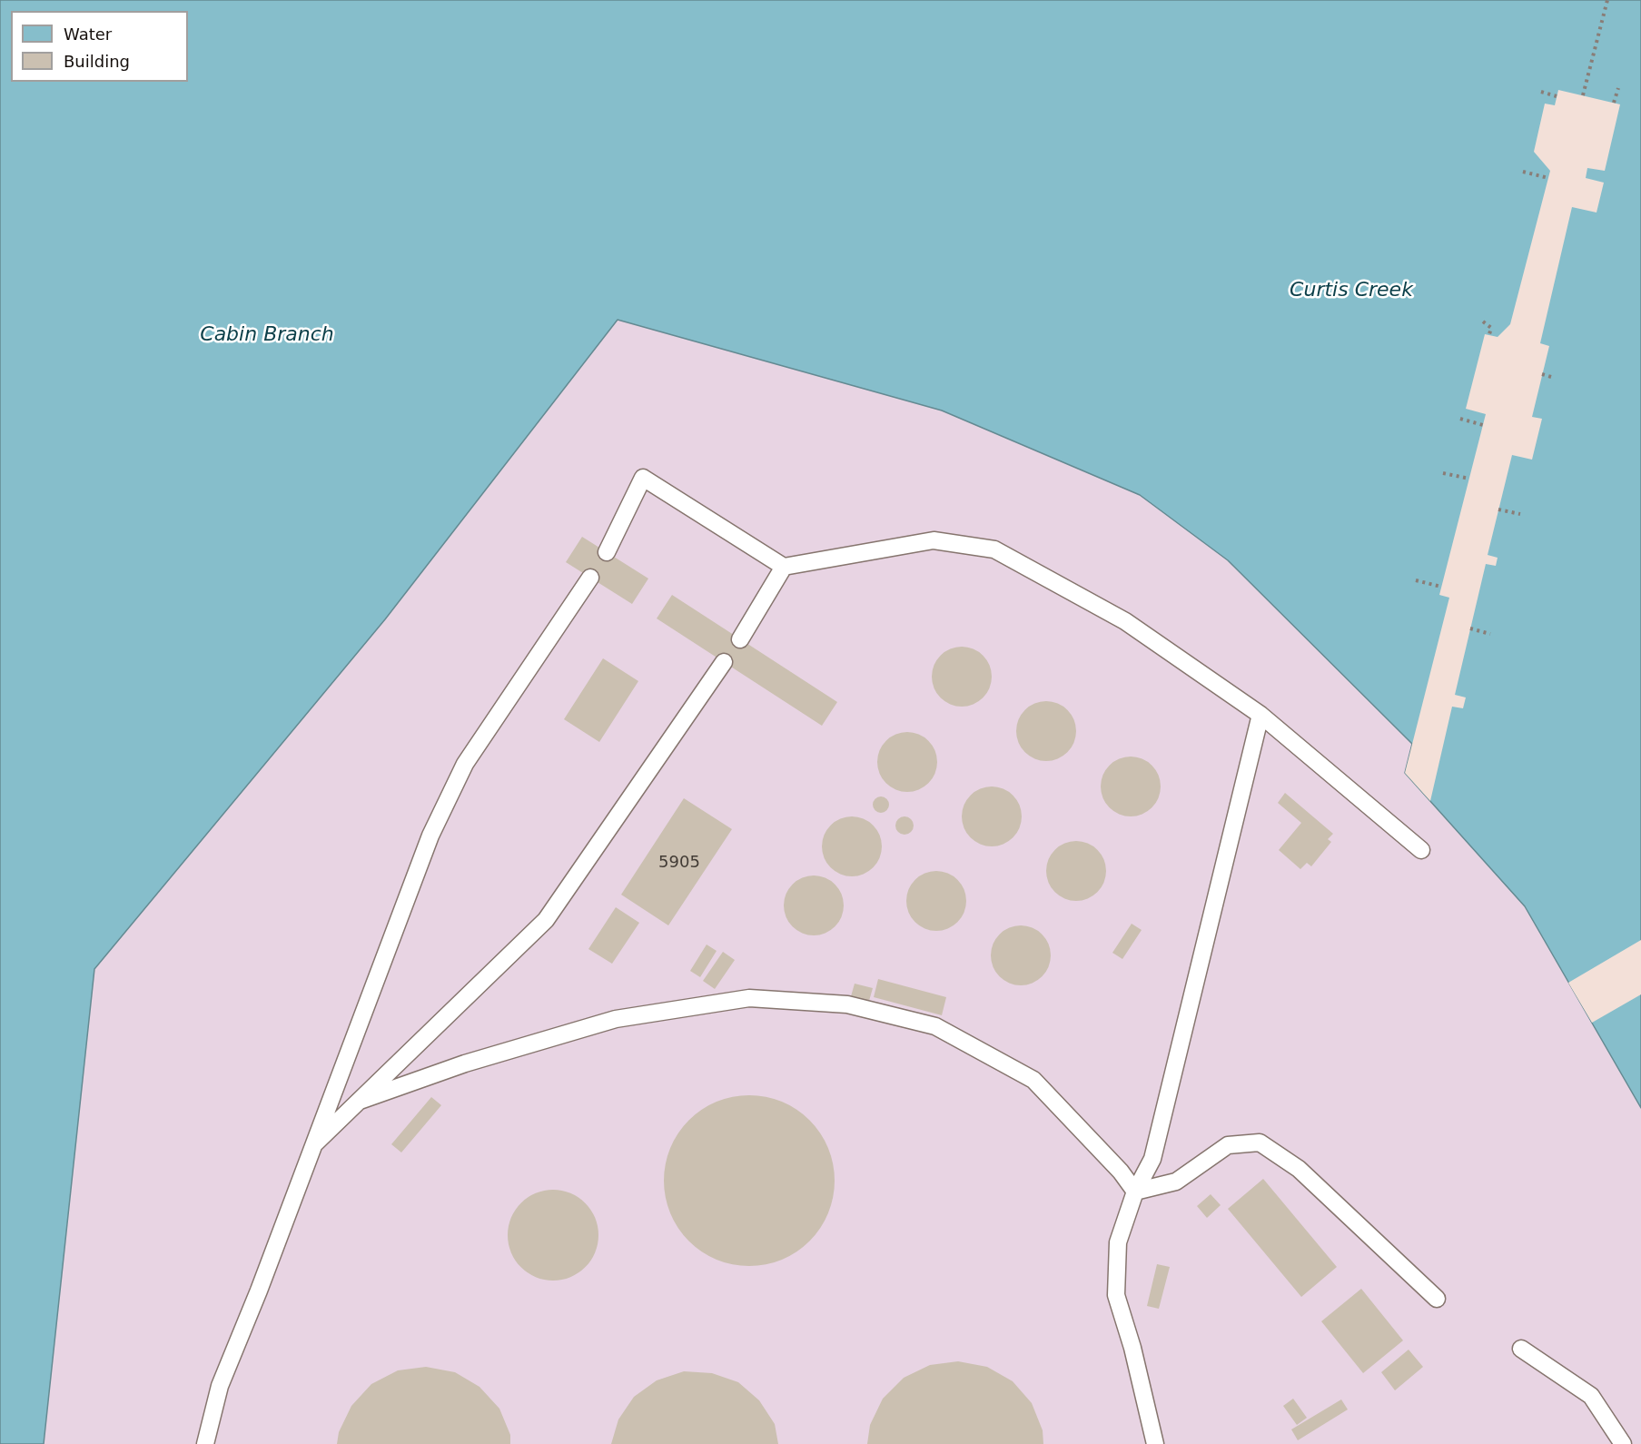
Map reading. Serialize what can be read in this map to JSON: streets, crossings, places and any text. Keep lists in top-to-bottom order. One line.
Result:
{"water":["Curtis Creek","Cabin Branch"],"house_numbers":["5905"],"legend":["Water","Building"]}
